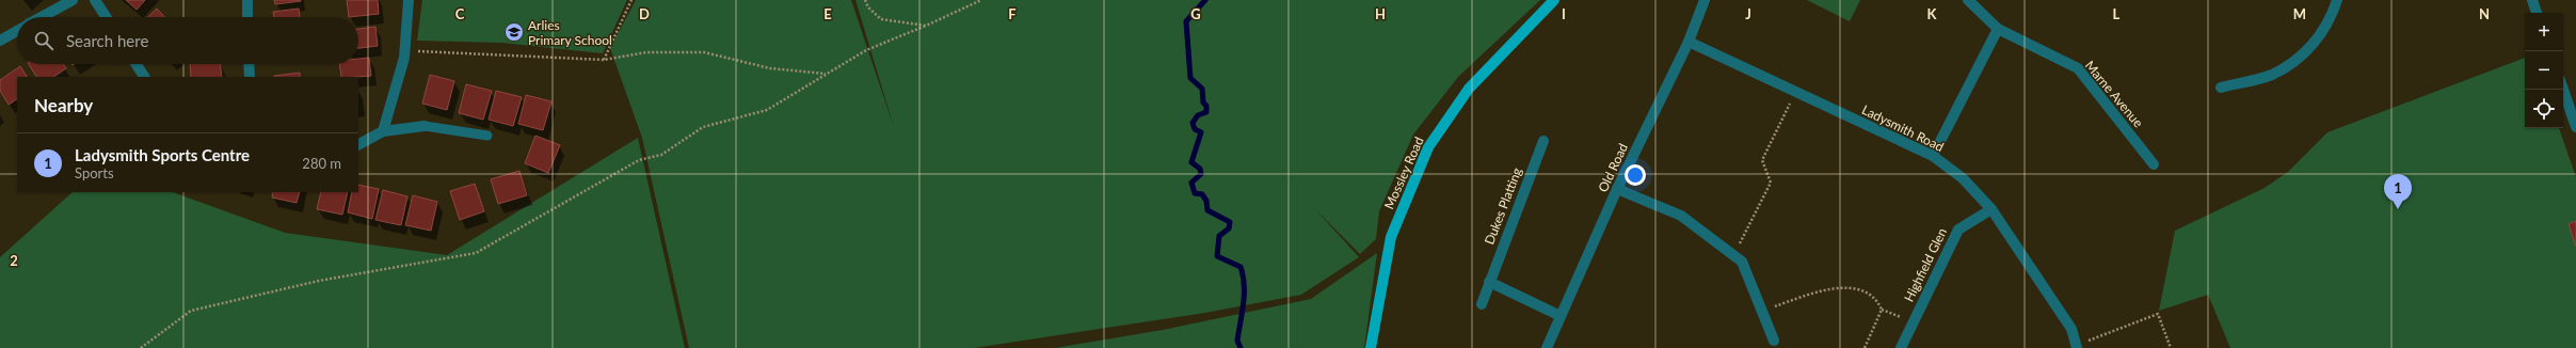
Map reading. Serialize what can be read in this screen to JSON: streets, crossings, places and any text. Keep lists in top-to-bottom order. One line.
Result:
{"streets":{"main road":["Mossley Road"],"street":["Marne Avenue","Ladysmith Road","Old Road","Dukes Platting","Highfield Glen"]},"crossings":[["Ladysmith Road","Old Road"],["Ladysmith Road","Highfield Glen"]],"places":{"school or university":["Arlies Primary School"]},"page":{"map_buttons":["+","−"],"search":"Search here","heading":"Nearby","list":[{"mark":"1","name":"Ladysmith Sports Centre","note":"Sports","value":"280 m"}],"pins":"1"},"grid":{"columns":["C","D","E","F","G","H","I","J","K","L","M","N"],"rows":["2"]}}
